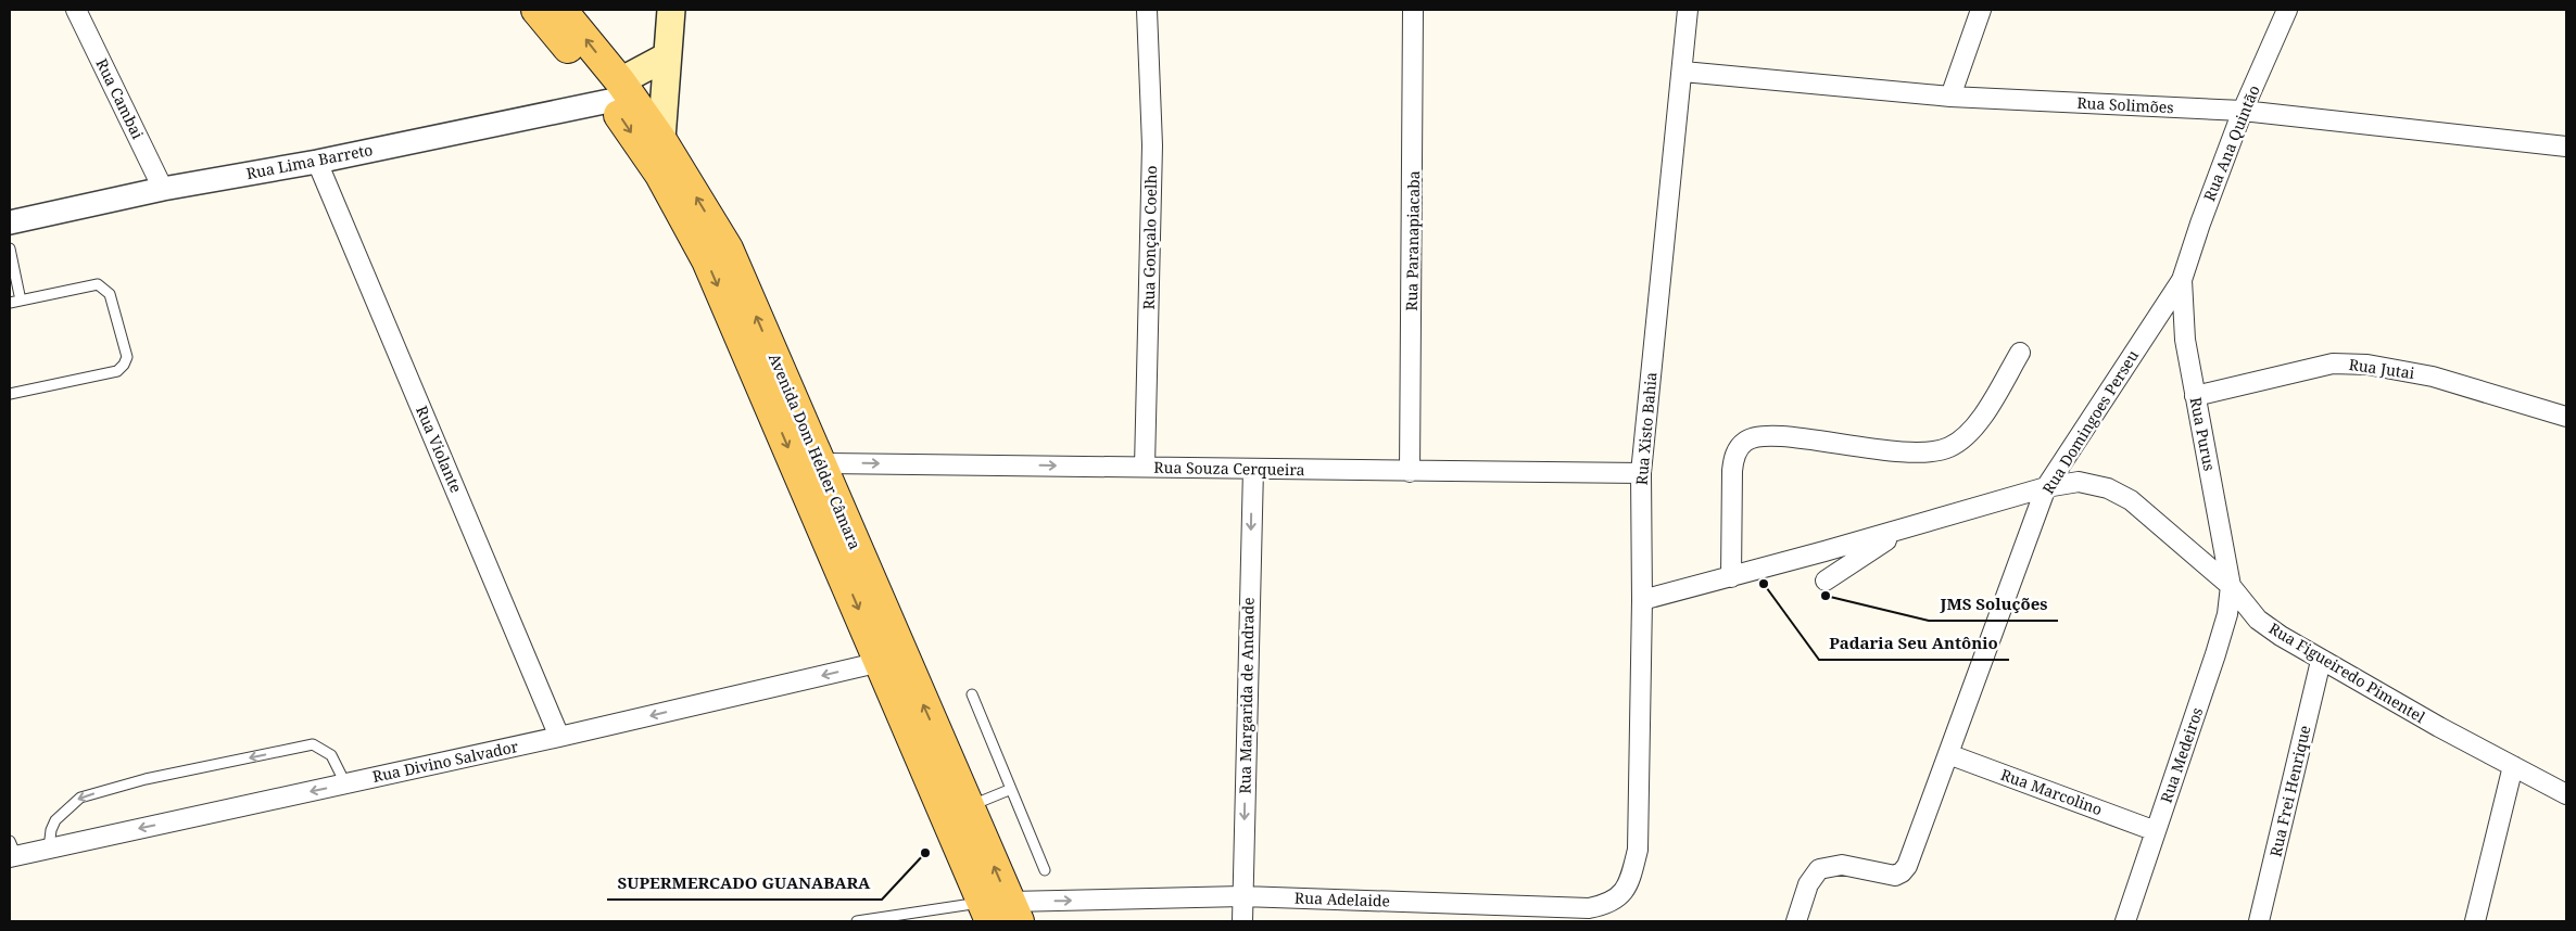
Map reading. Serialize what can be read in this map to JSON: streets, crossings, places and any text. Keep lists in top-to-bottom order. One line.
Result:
{"streets":{"main road":["Avenida Dom Hélder Câmara"],"street":["Rua Cambai","Rua Solimões","Rua Ana Quintão","Rua Lima Barreto","Rua Gonçalo Coelho","Rua Paranapiacaba","Rua Jutai","Rua Domingoes Perseu","Rua Xisto Bahia","Rua Purus","Rua Violante","Rua Souza Cerqueira","Rua Figueiredo Pimentel","Rua Margarida de Andrade","Rua Medeiros","Rua Divino Salvador","Rua Frei Henrique","Rua Marcolino","Rua Adelaide"]},"crossings":[["Rua Cambai","Rua Lima Barreto"],["Rua Solimões","Rua Ana Quintão"],["Rua Solimões","Rua Xisto Bahia"],["Rua Ana Quintão","Rua Domingoes Perseu"],["Rua Ana Quintão","Rua Purus"],["Rua Lima Barreto","Rua Violante"],["Rua Lima Barreto","Avenida Dom Hélder Câmara"],["Rua Gonçalo Coelho","Rua Souza Cerqueira"],["Rua Paranapiacaba","Rua Souza Cerqueira"],["Rua Jutai","Rua Purus"],["Rua Domingoes Perseu","Rua Purus"],["Rua Domingoes Perseu","Rua Figueiredo Pimentel"],["Rua Domingoes Perseu","Rua Marcolino"],["Rua Xisto Bahia","Rua Souza Cerqueira"],["Rua Xisto Bahia","Rua Figueiredo Pimentel"],["Rua Xisto Bahia","Rua Adelaide"],["Rua Purus","Rua Figueiredo Pimentel"],["Rua Purus","Rua Medeiros"],["Rua Violante","Rua Divino Salvador"],["Avenida Dom Hélder Câmara","Rua Souza Cerqueira"],["Avenida Dom Hélder Câmara","Rua Divino Salvador"],["Avenida Dom Hélder Câmara","Rua Adelaide"],["Rua Souza Cerqueira","Rua Margarida de Andrade"],["Rua Figueiredo Pimentel","Rua Medeiros"],["Rua Figueiredo Pimentel","Rua Frei Henrique"],["Rua Margarida de Andrade","Rua Adelaide"],["Rua Medeiros","Rua Marcolino"]],"one_way":["Rua Souza Cerqueira","Rua Margarida de Andrade","Rua Divino Salvador","Rua Adelaide"],"places":["Padaria Seu Antônio","JMS Soluções","SUPERMERCADO GUANABARA"]}
